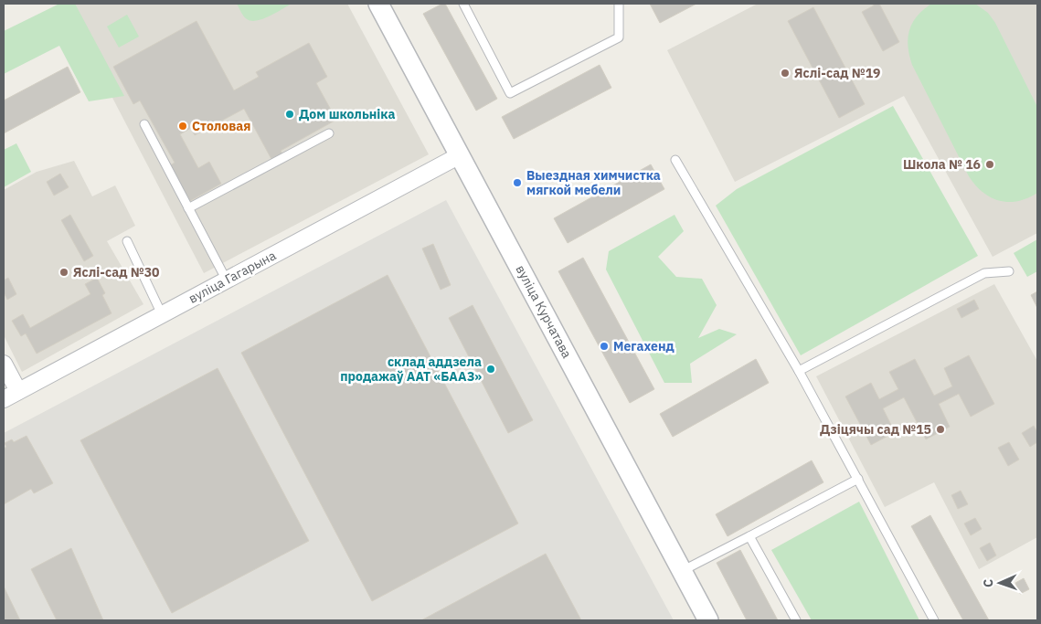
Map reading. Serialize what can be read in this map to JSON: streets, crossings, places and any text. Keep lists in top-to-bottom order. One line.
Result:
{"streets":{"street":["вуліца Гагарына","вуліца Курчатава"]},"crossings":[["вуліца Гагарына","вуліца Курчатава"]],"places":["Яслі-сад №19","Дом школьніка","Столовая","Школа № 16","Выездная химчистка мягкой мебели","Яслі-сад №30","Мегахенд","склад аддзела продажаў ААТ «БААЗ»","Дзіцячы сад №15"],"north":"left"}
